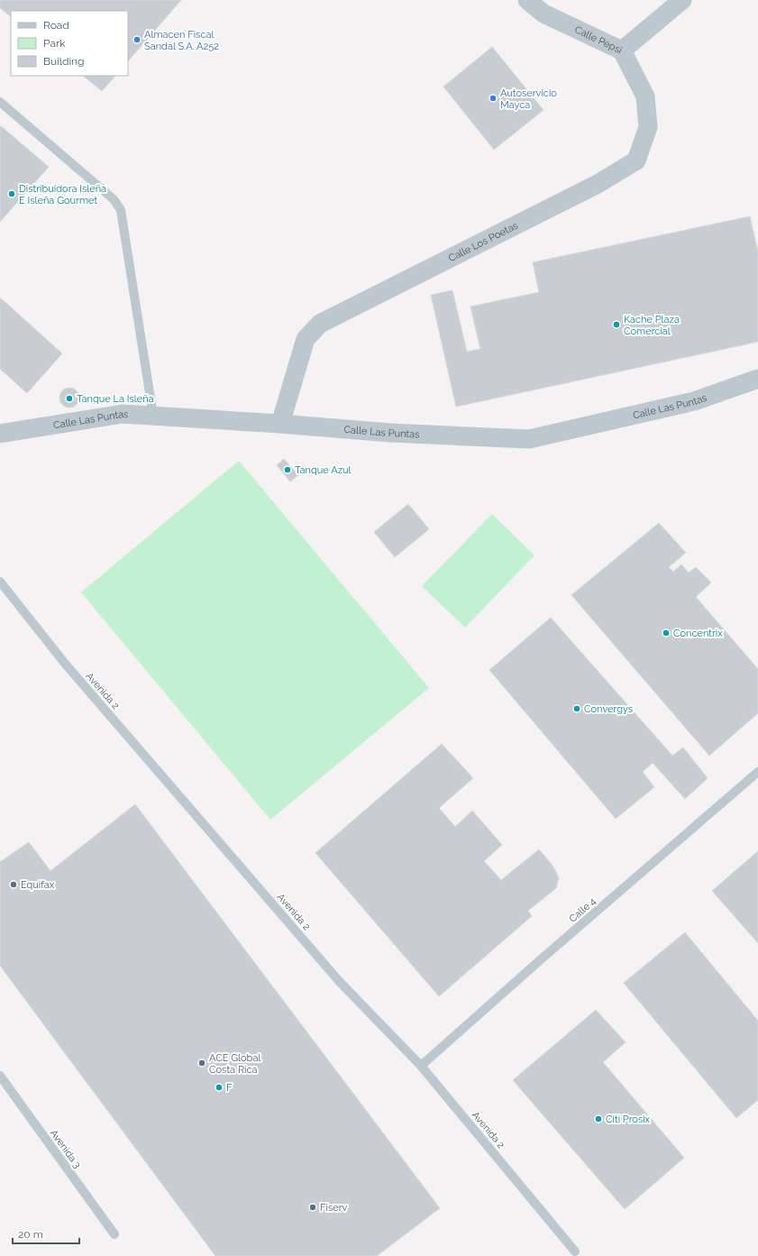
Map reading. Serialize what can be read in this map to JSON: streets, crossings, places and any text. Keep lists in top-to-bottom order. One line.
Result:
{"streets":{"street":["Calle Pepsi","Calle Los Poetas","Calle Las Puntas"],"lane":["Avenida 2","Calle 4","Avenida 3"]},"crossings":[["Calle Pepsi","Calle Los Poetas"],["Calle Los Poetas","Calle Las Puntas"],["Avenida 2","Calle 4"]],"places":["Almacen Fiscal Sandal S.A. A252","Autoservicio Mayca","Distribuidora Isleña E Isleña Gourmet","Kache Plaza Comercial","Tanque La Isleña","Tanque Azul","Concentrix","Convergys","Equifax","ACE Global Costa Rica","F","Citi Prosix","Fiserv"],"legend":["Road","Park","Building"],"scale_bar":"20 m"}
